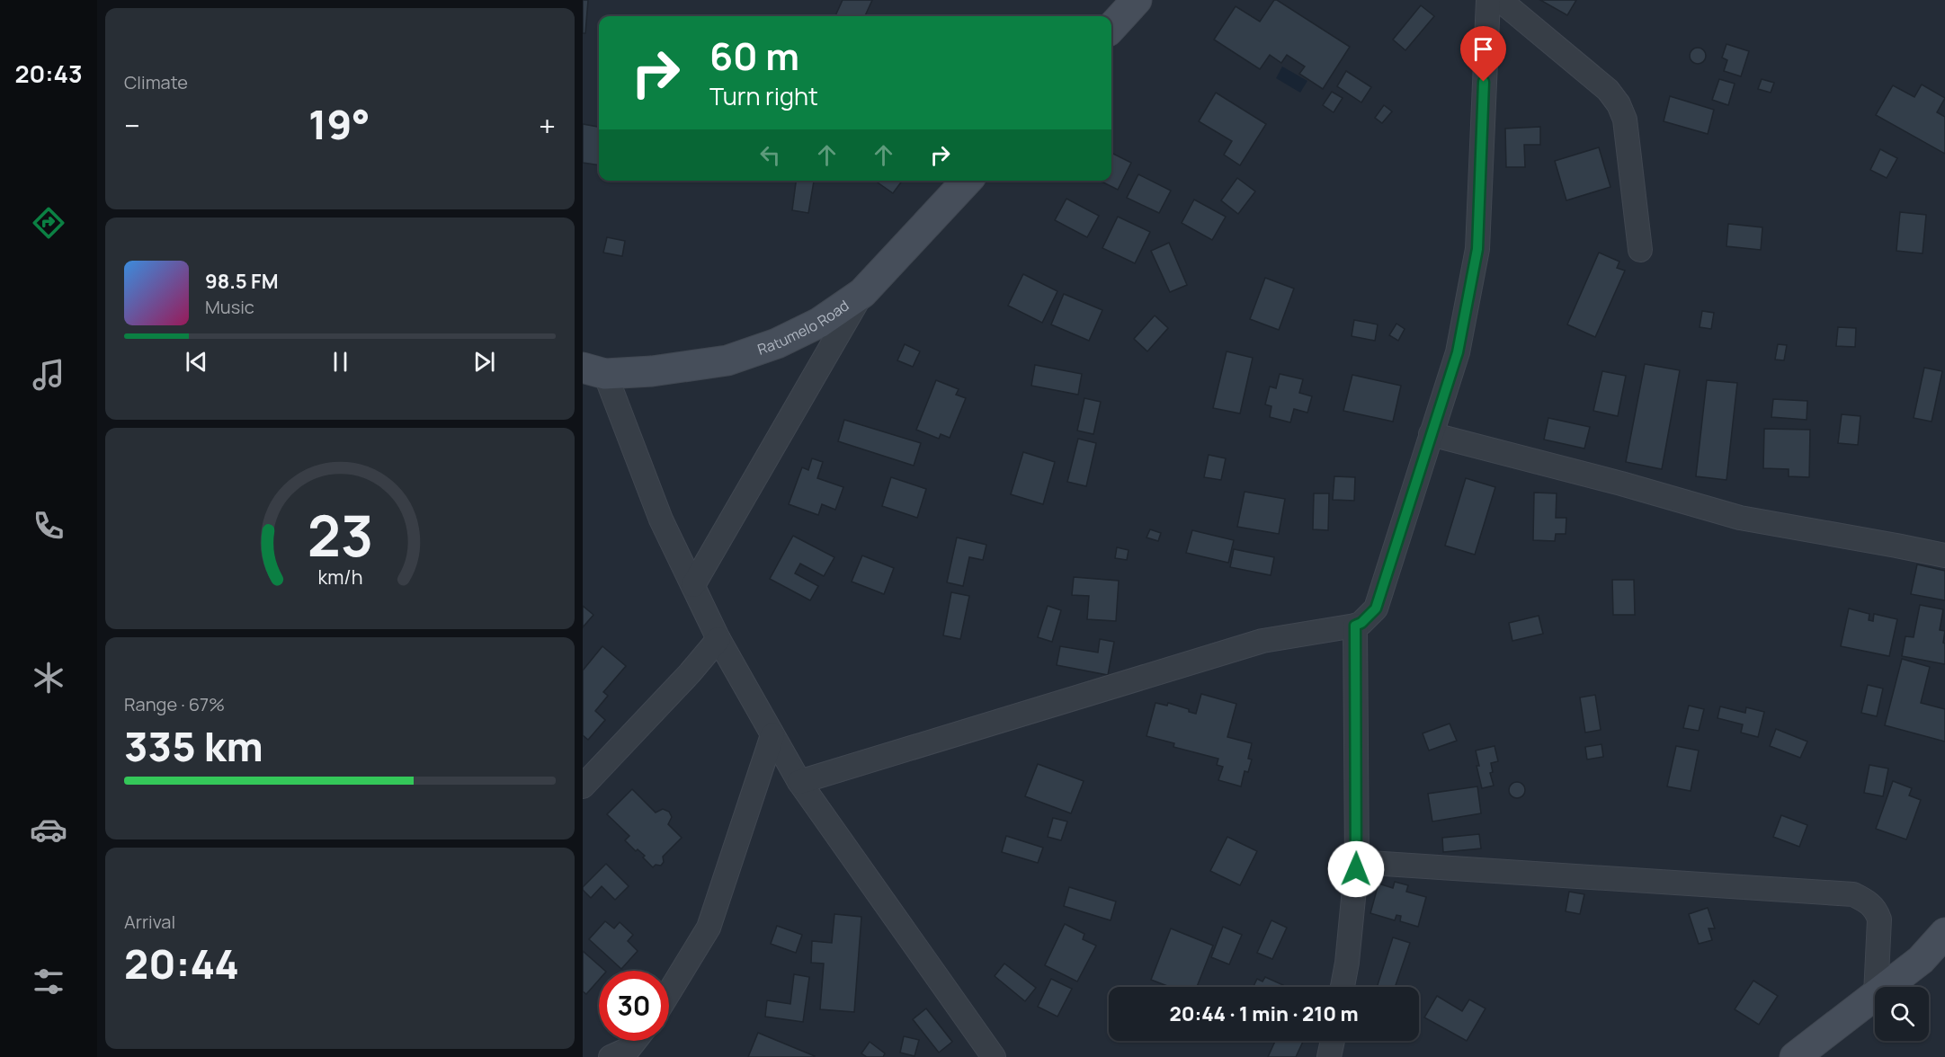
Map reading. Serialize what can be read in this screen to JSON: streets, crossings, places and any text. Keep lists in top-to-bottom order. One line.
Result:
{"streets":{"street":["Ratumelo Road"]},"page":{"tabs":"20:43","tile":["Climate",["Range · 67%","335 km"],["Arrival","20:44"]],"turn":["60 m","Turn right"],"heat":["−","19°","+"],"song":["98.5 FM","Music"],"limit":"30","trip":"20:44 · 1 min · 210 m","gauge":["23","km/h"]}}
